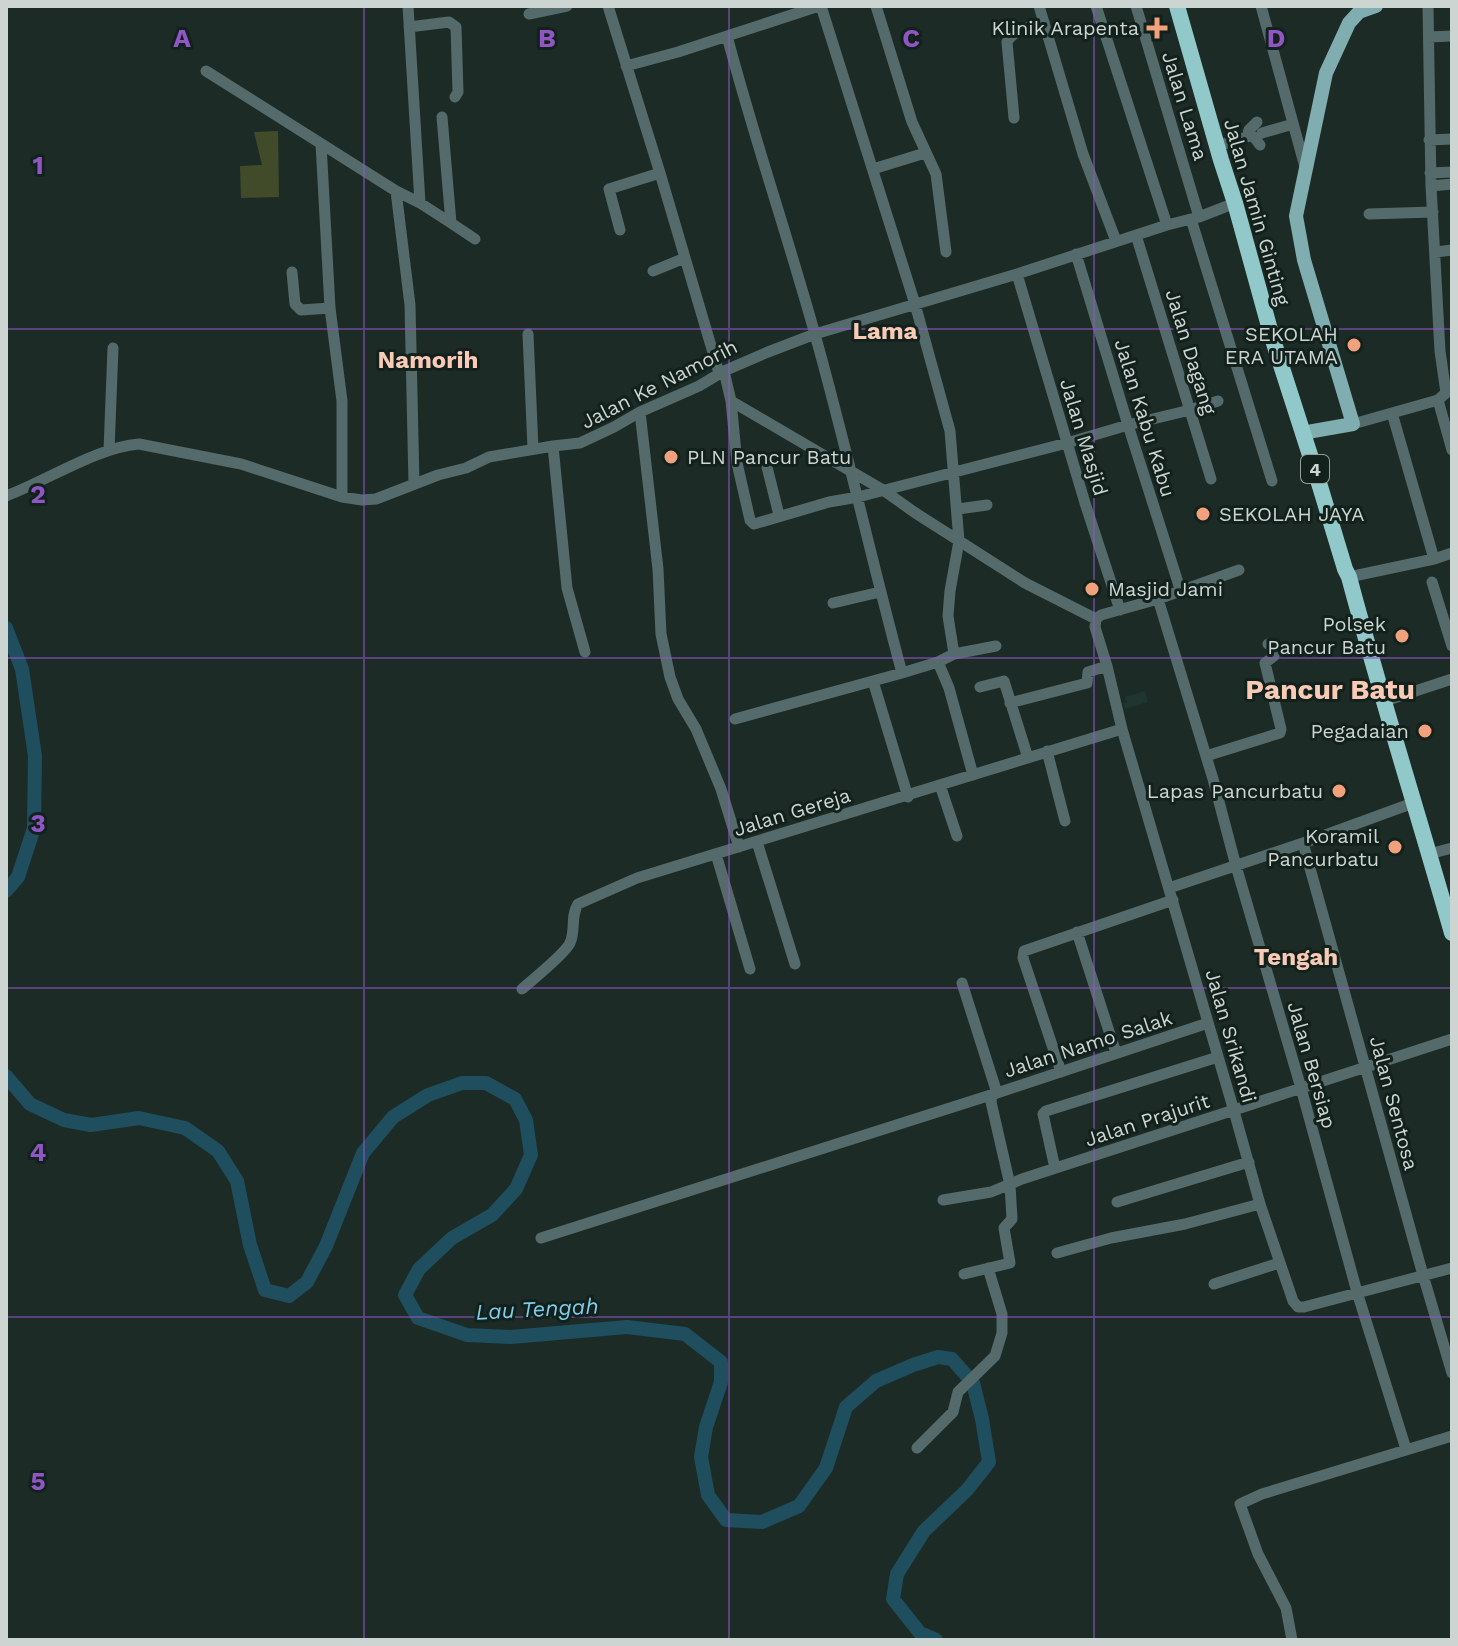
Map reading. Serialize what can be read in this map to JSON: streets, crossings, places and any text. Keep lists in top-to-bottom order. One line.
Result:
{"streets":{"highway":["Jalan Jamin Ginting","4"],"street":["Jalan Lama","Jalan Dagang","Jalan Ke Namorih","Jalan Kabu Kabu","Jalan Masjid","Jalan Gereja","Jalan Srikandi","Jalan Namo Salak","Jalan Bersiap","Jalan Sentosa","Jalan Prajurit"]},"crossings":[["Jalan Lama","Jalan Ke Namorih"],["Jalan Jamin Ginting","Jalan Ke Namorih"],["Jalan Dagang","Jalan Ke Namorih"],["Jalan Ke Namorih","Jalan Kabu Kabu"],["Jalan Ke Namorih","Jalan Masjid"],["Jalan Gereja","Jalan Srikandi"],["Jalan Srikandi","Jalan Namo Salak"],["Jalan Srikandi","Jalan Bersiap"],["Jalan Srikandi","Jalan Sentosa"],["Jalan Srikandi","Jalan Prajurit"],["Jalan Bersiap","Jalan Prajurit"],["Jalan Sentosa","Jalan Prajurit"]],"districts":["Lama","Namorih","Pancur Batu","Tengah"],"water":["Lau Tengah"],"places":{"health":["Klinik Arapenta"],"other":["SEKOLAH ERA UTAMA","PLN Pancur Batu","SEKOLAH JAYA","Masjid Jami","Polsek Pancur Batu","Pegadaian","Lapas Pancurbatu","Koramil Pancurbatu"]},"grid":{"columns":["A","B","C","D"],"rows":["1","2","3","4","5"]}}
